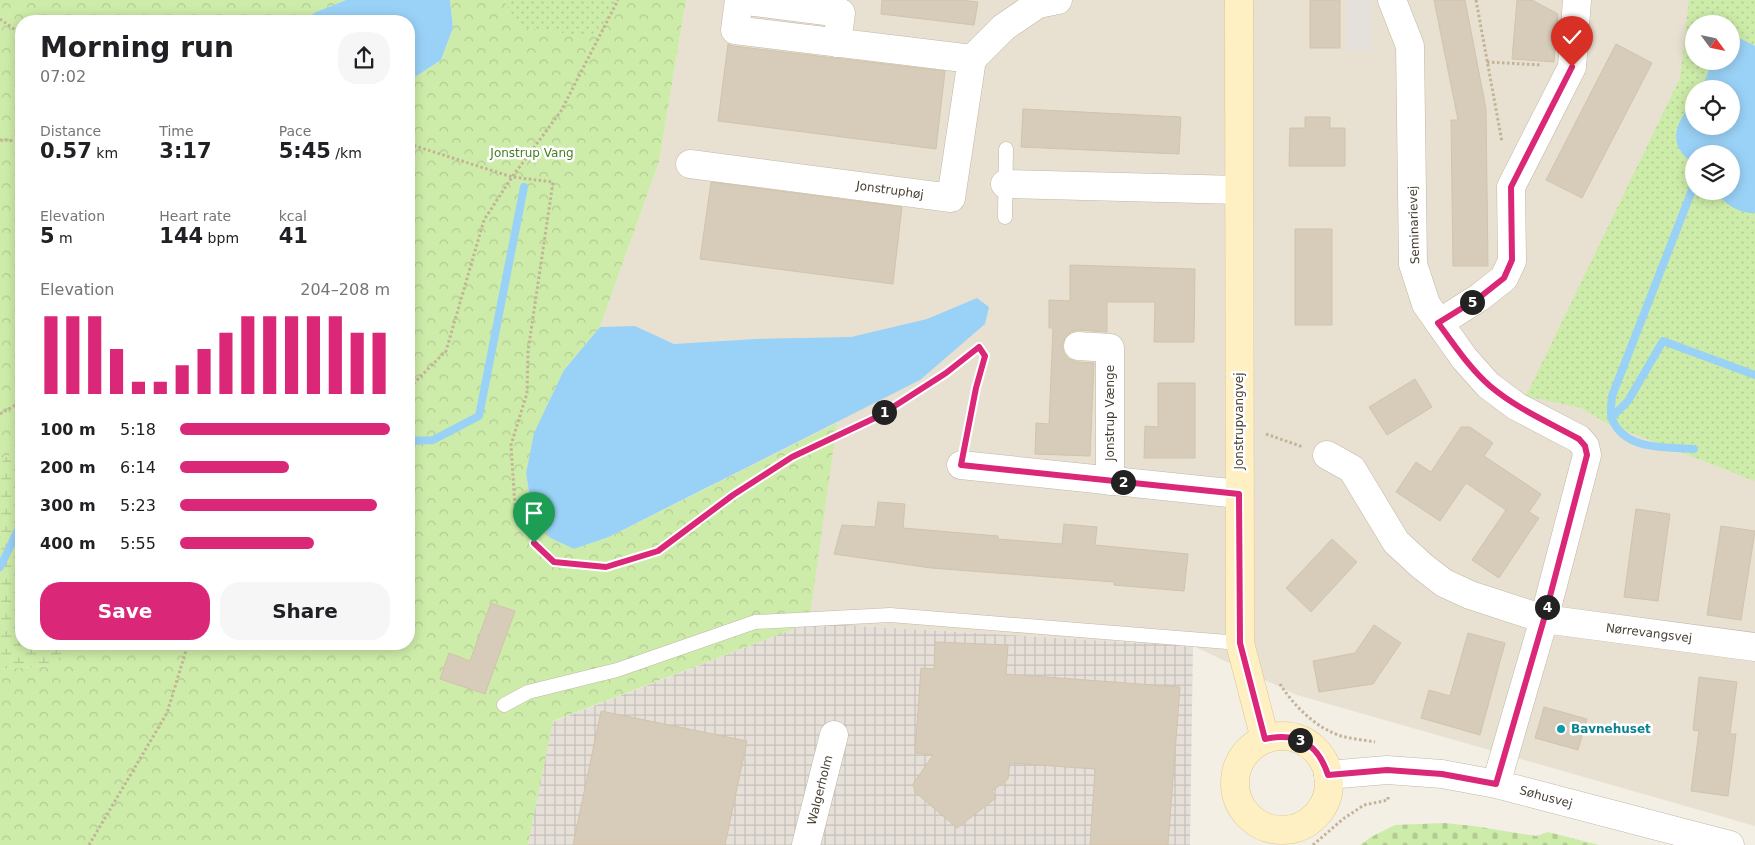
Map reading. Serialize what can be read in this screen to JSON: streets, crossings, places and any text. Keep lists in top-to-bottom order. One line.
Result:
{"streets":{"street":["Jonstruphøj","Seminarievej","Jonstrup Vænge","Jonstrupvangvej","Nørrevangsvej","Walgerholm","Søhusvej"]},"crossings":[["Seminarievej","Nørrevangsvej"],["Seminarievej","Søhusvej"],["Jonstrupvangvej","Søhusvej"]],"parks":["Jonstrup Vang"],"places":["Bavnehuset"],"north":"bottom right","page":{"heading":["Morning run","07:02"],"stats":[["Distance","0.57 km"],["Time","3:17"],["Pace","5:45 /km"],["Elevation","5 m"],["Heart rate","144 bpm"],["kcal","41"]],"chart":["Elevation","204–208 m"],"pins":["5","1","2","4","3"],"list":[{"name":"100 m","note":"5:18"},{"name":"200 m","note":"6:14"},{"name":"300 m","note":"5:23"},{"name":"400 m","note":"5:55"}],"buttons":["Save","Share"]}}
